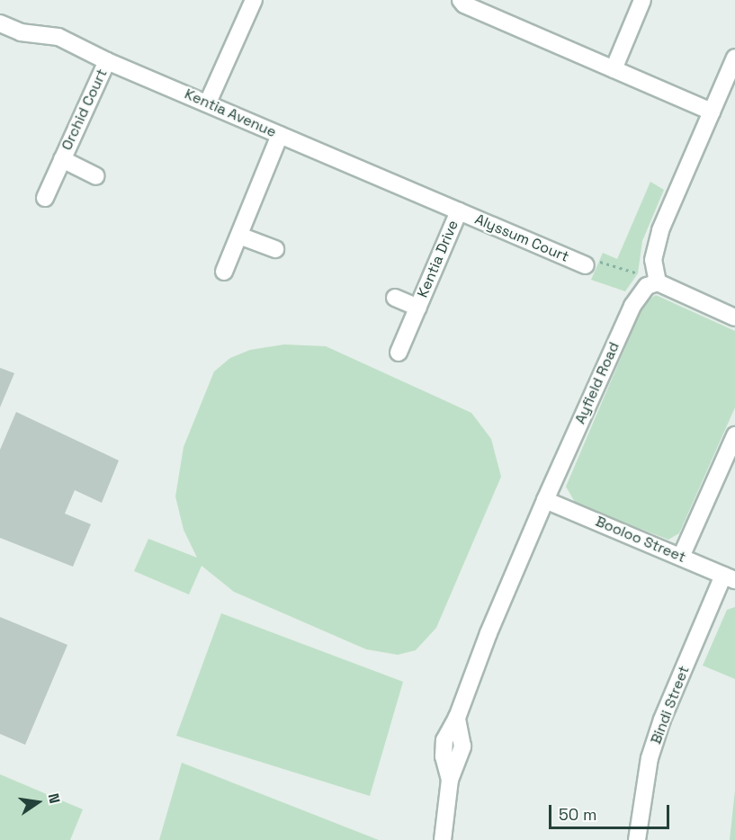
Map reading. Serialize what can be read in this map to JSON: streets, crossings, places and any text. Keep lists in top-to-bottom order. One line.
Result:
{"streets":{"street":["Orchid Court","Kentia Avenue","Alyssum Court","Kentia Drive","Ayfield Road","Booloo Street","Bindi Street"]},"crossings":[["Orchid Court","Kentia Avenue"],["Kentia Avenue","Alyssum Court"],["Kentia Avenue","Kentia Drive"],["Alyssum Court","Kentia Drive"],["Ayfield Road","Booloo Street"],["Booloo Street","Bindi Street"]],"scale_bar":"50 m","north":"right"}
